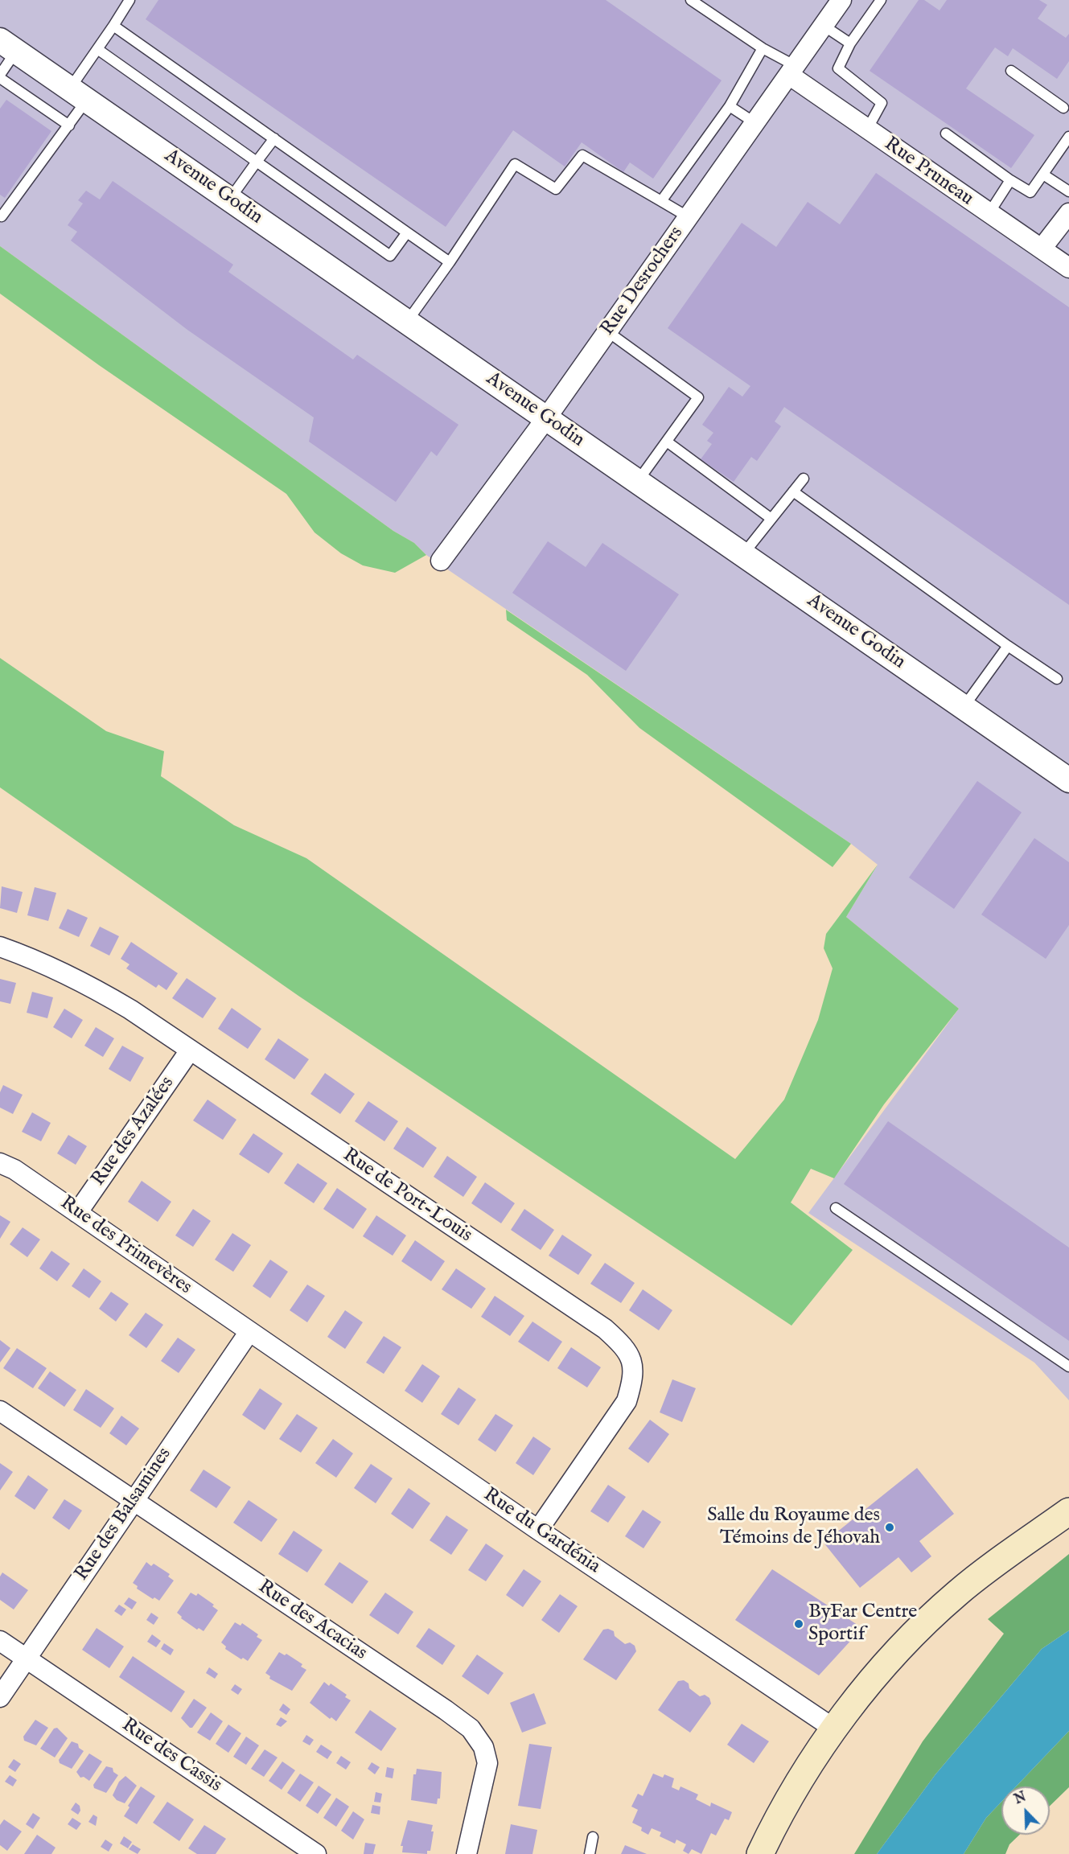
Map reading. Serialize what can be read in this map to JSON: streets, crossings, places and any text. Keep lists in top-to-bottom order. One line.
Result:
{"streets":{"street":["Rue Pruneau","Avenue Godin","Rue Desrochers","Rue des Azalées","Rue de Port-Louis","Rue des Primevères","Rue des Balsamines","Rue du Gardénia","Rue des Acacias","Rue des Cassis"]},"crossings":[["Rue Pruneau","Rue Desrochers"],["Avenue Godin","Rue Desrochers"],["Rue des Azalées","Rue de Port-Louis"],["Rue des Azalées","Rue des Primevères"],["Rue de Port-Louis","Rue du Gardénia"],["Rue des Primevères","Rue des Balsamines"],["Rue des Primevères","Rue du Gardénia"],["Rue des Balsamines","Rue du Gardénia"],["Rue des Balsamines","Rue des Acacias"],["Rue des Balsamines","Rue des Cassis"]],"places":["Salle du Royaume des Témoins de Jéhovah","ByFar Centre Sportif"],"north":"top left"}
